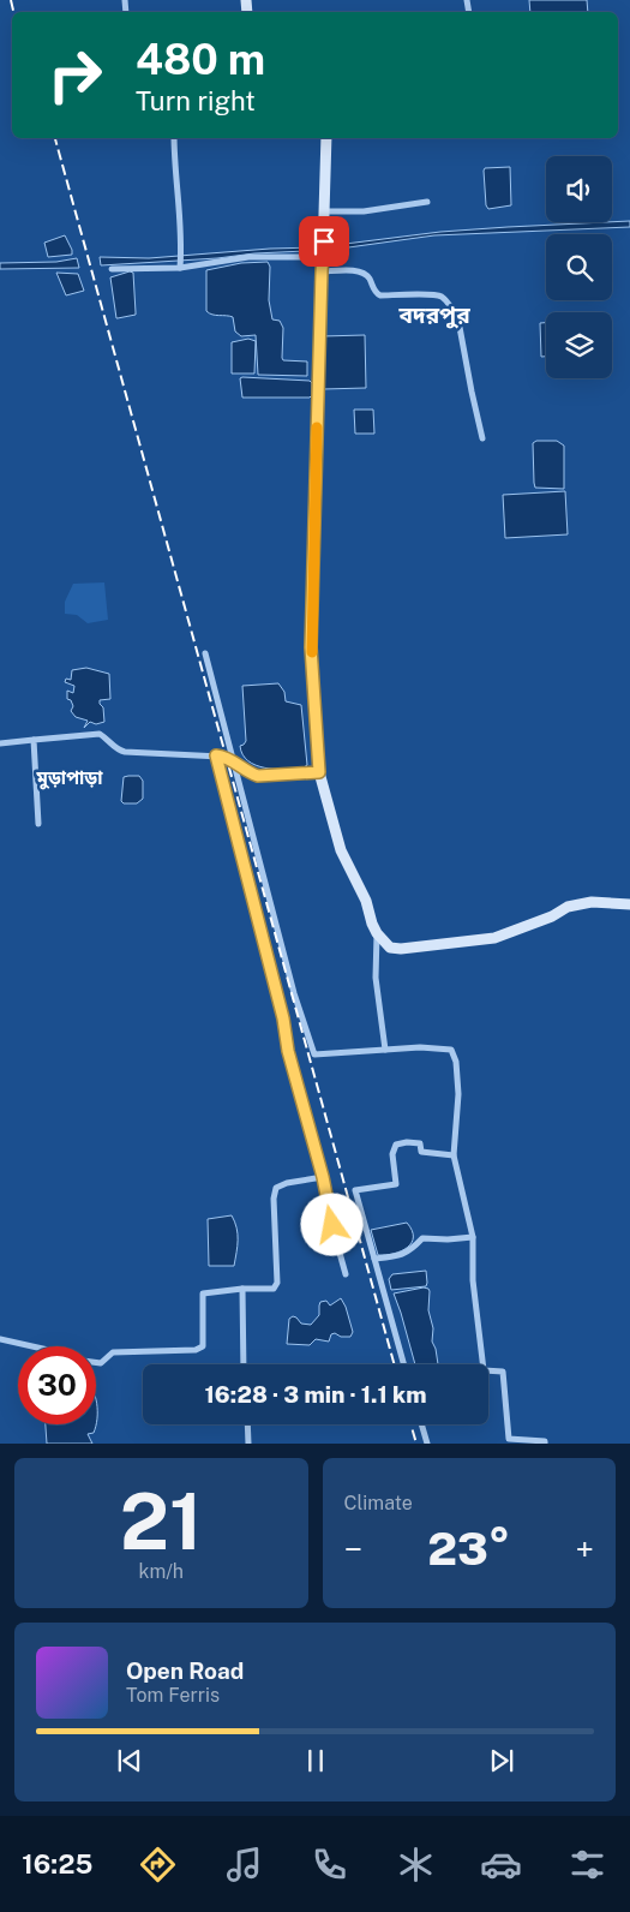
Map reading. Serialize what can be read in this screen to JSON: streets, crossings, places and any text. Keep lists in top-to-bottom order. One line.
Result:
{"districts":["বদরপুর","মুড়াপাড়া"],"page":{"turn":["480 m","Turn right"],"limit":"30","trip":"16:28 · 3 min · 1.1 km","tile":[["21","km/h"],"Climate"],"heat":["−","23°","+"],"song":["Open Road","Tom Ferris"],"tabs":"16:25"}}
